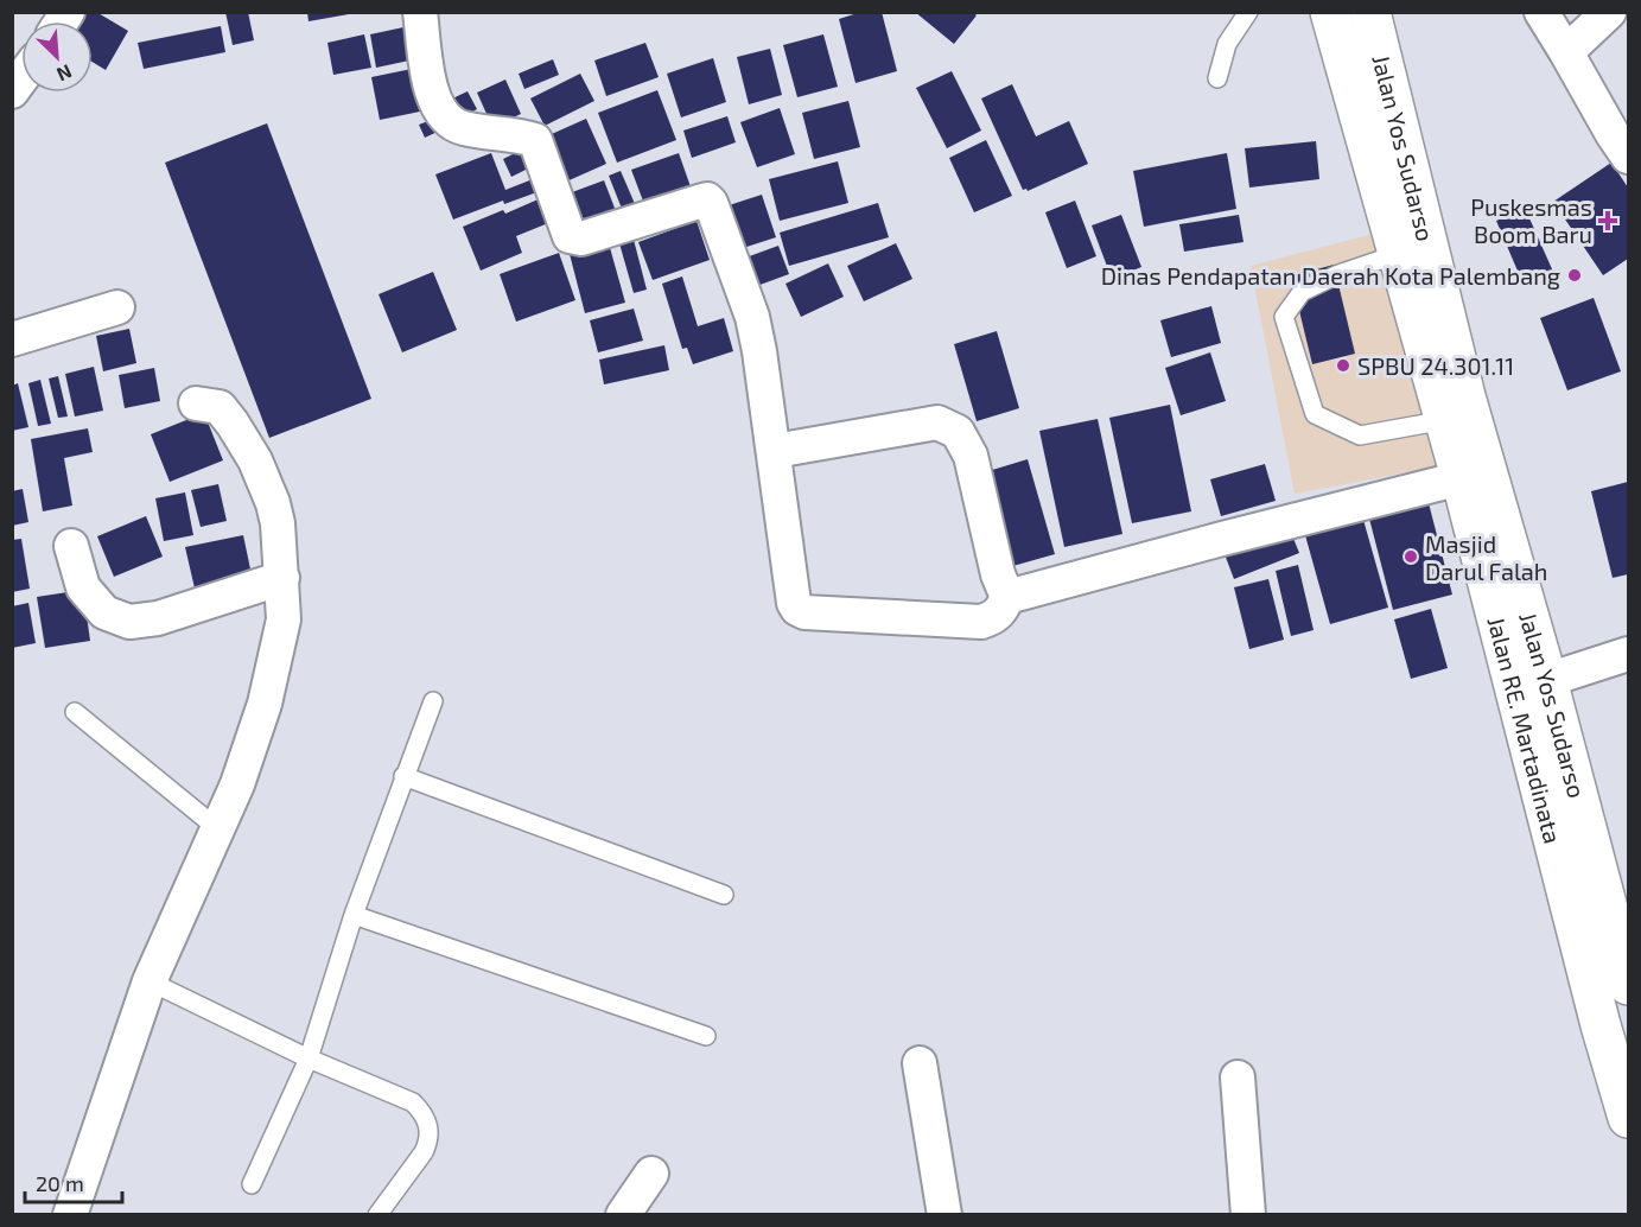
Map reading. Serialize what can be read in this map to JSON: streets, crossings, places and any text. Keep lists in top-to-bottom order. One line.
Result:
{"streets":{"highway":["Jalan Yos Sudarso","Jalan RE. Martadinata"]},"crossings":[["Jalan Yos Sudarso","Jalan RE. Martadinata"]],"places":{"health":["Puskesmas Boom Baru"],"other":["Dinas Pendapatan Daerah Kota Palembang","SPBU 24.301.11","Masjid Darul Falah"]},"scale_bar":"20 m","north":"bottom right"}
